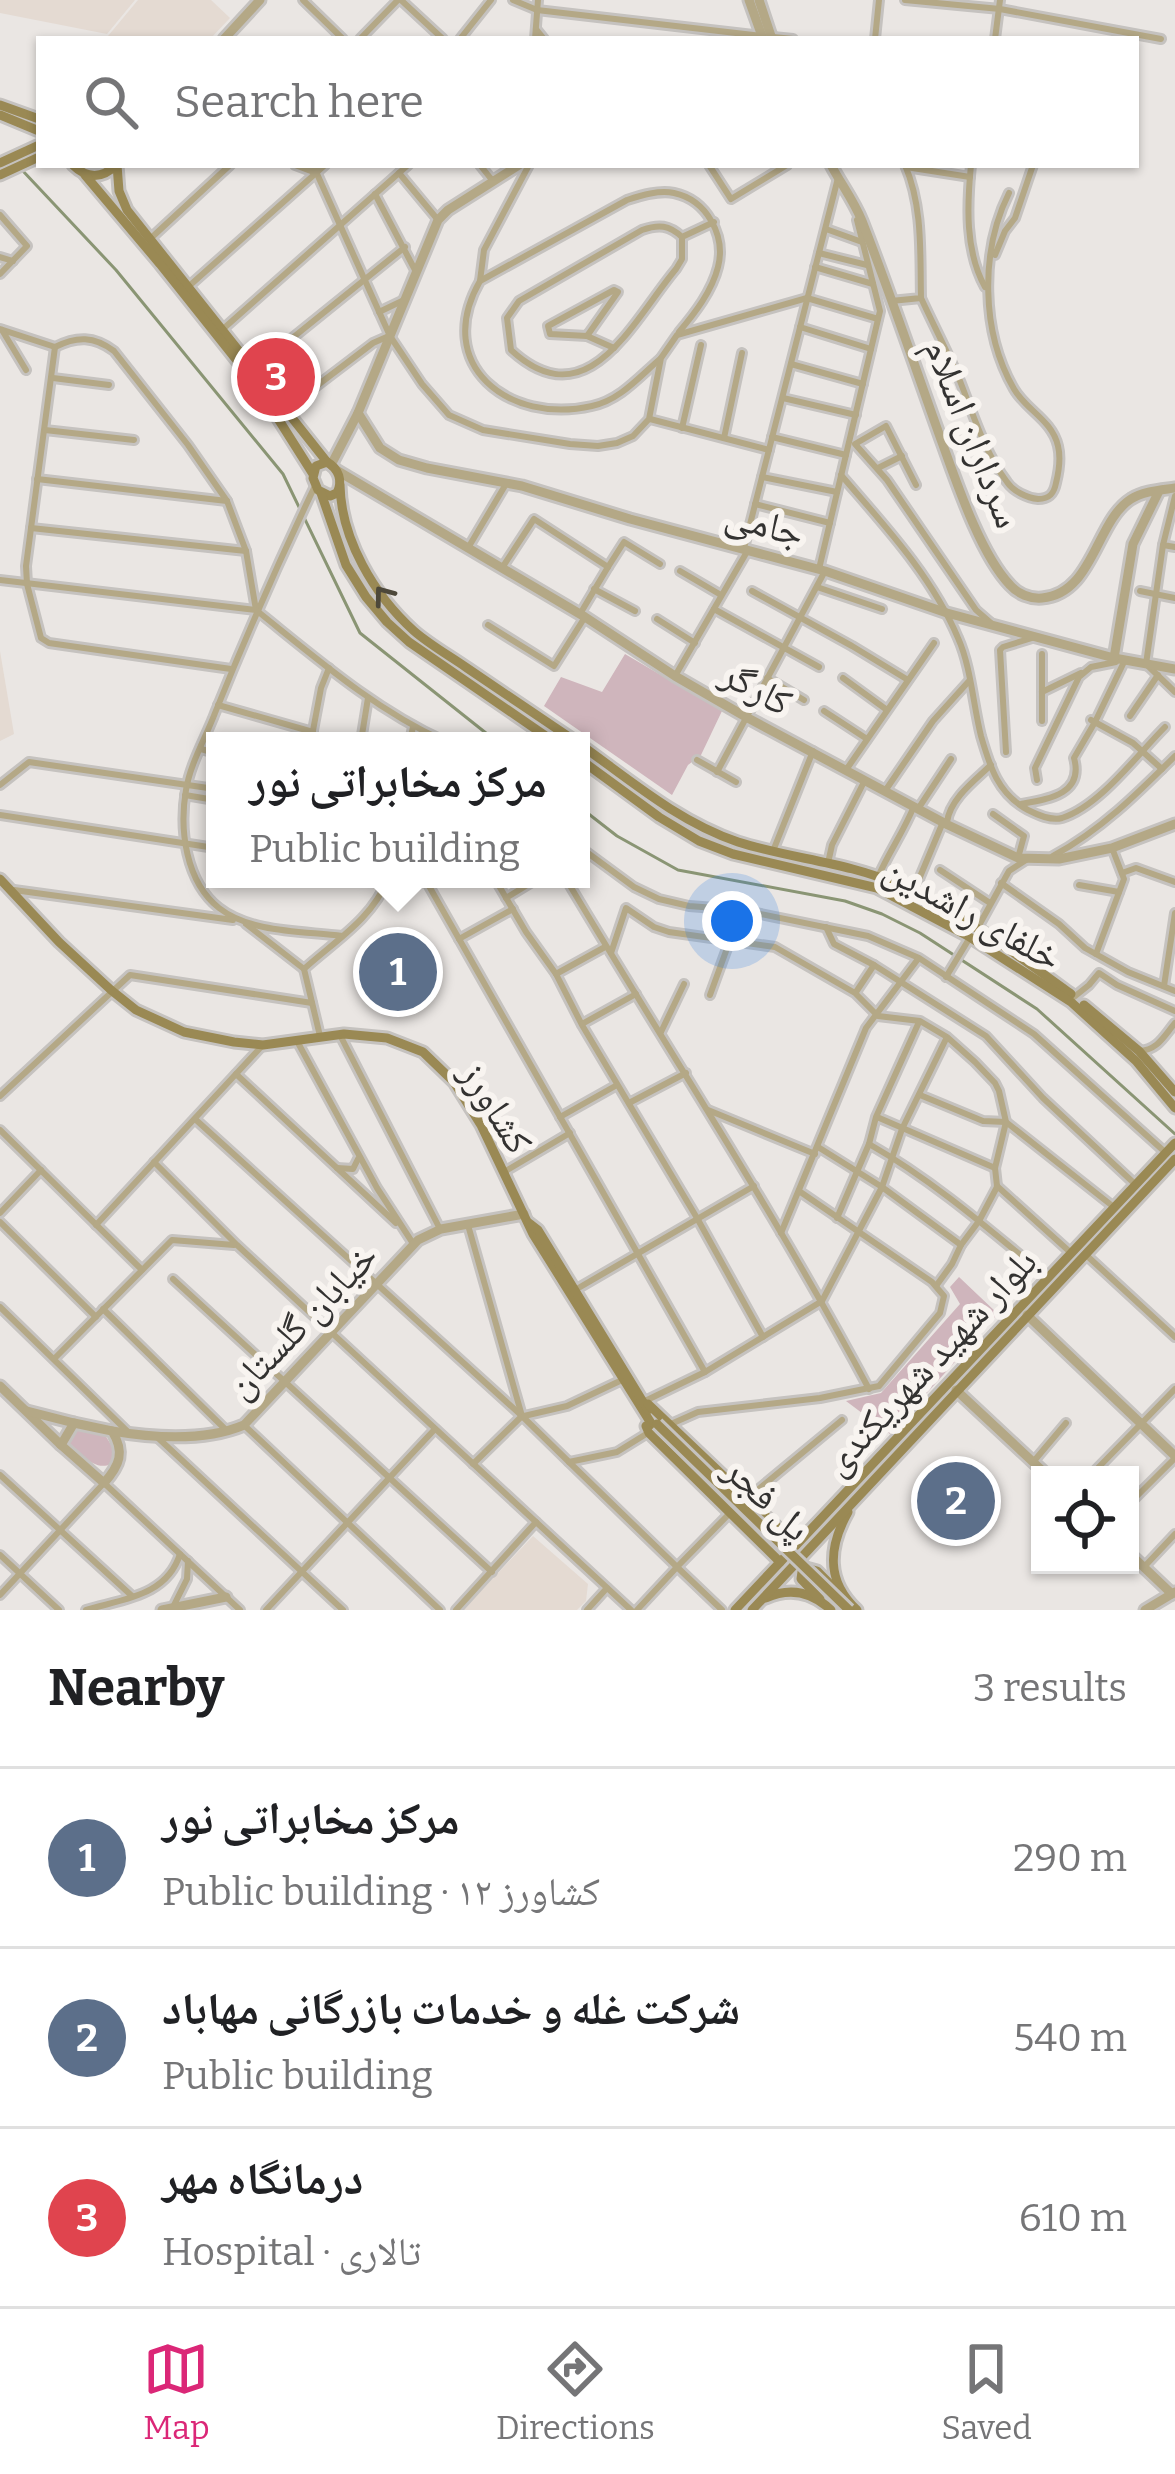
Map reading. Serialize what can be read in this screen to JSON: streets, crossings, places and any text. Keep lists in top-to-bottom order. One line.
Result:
{"streets":{"main road":["خلفای راشدین","کشاورز","بلوار شهید شهریکندی","پل فجر"],"street":["سرداران اسلام","جامی","کارگر","خیابان گلستان"]},"crossings":[["کشاورز","خیابان گلستان"],["کشاورز","پل فجر"]],"page":{"search":"Search here","pins":["3","1","2"],"popup":["مرکز مخابراتی نور","Public building"],"heading":["Nearby","3 results"],"list":[{"mark":"1","name":"مرکز مخابراتی نور","note":"Public building · کشاورز ۱۲","value":"290 m"},{"mark":"2","name":"شرکت غله و خدمات بازرگانی مهاباد","note":"Public building","value":"540 m"},{"mark":"3","name":"درمانگاه مهر","note":"Hospital · تالاری","value":"610 m"}],"nav":["Map","Directions","Saved"]}}
